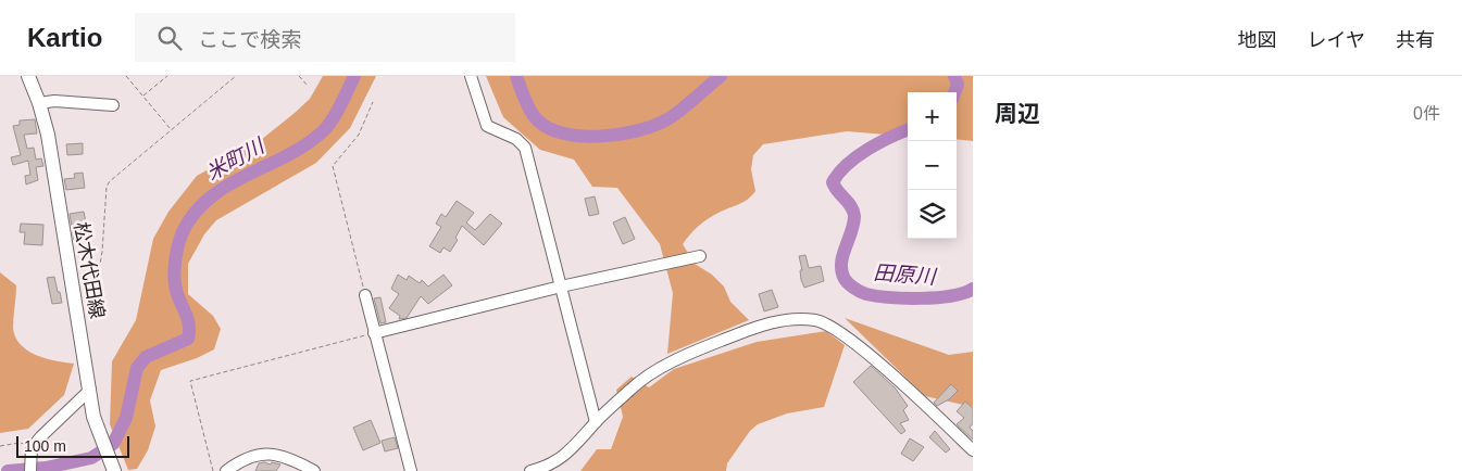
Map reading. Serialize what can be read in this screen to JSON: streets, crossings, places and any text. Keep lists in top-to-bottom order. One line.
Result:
{"streets":{"main road":["松木代田線"]},"water":["米町川","田原川"],"scale_bar":"100 m","page":{"header":"Kartio","search":"ここで検索","nav":["地図","レイヤ","共有"],"heading":["周辺","0件"],"map_buttons":["+","−"],"scale":"100 m"}}
